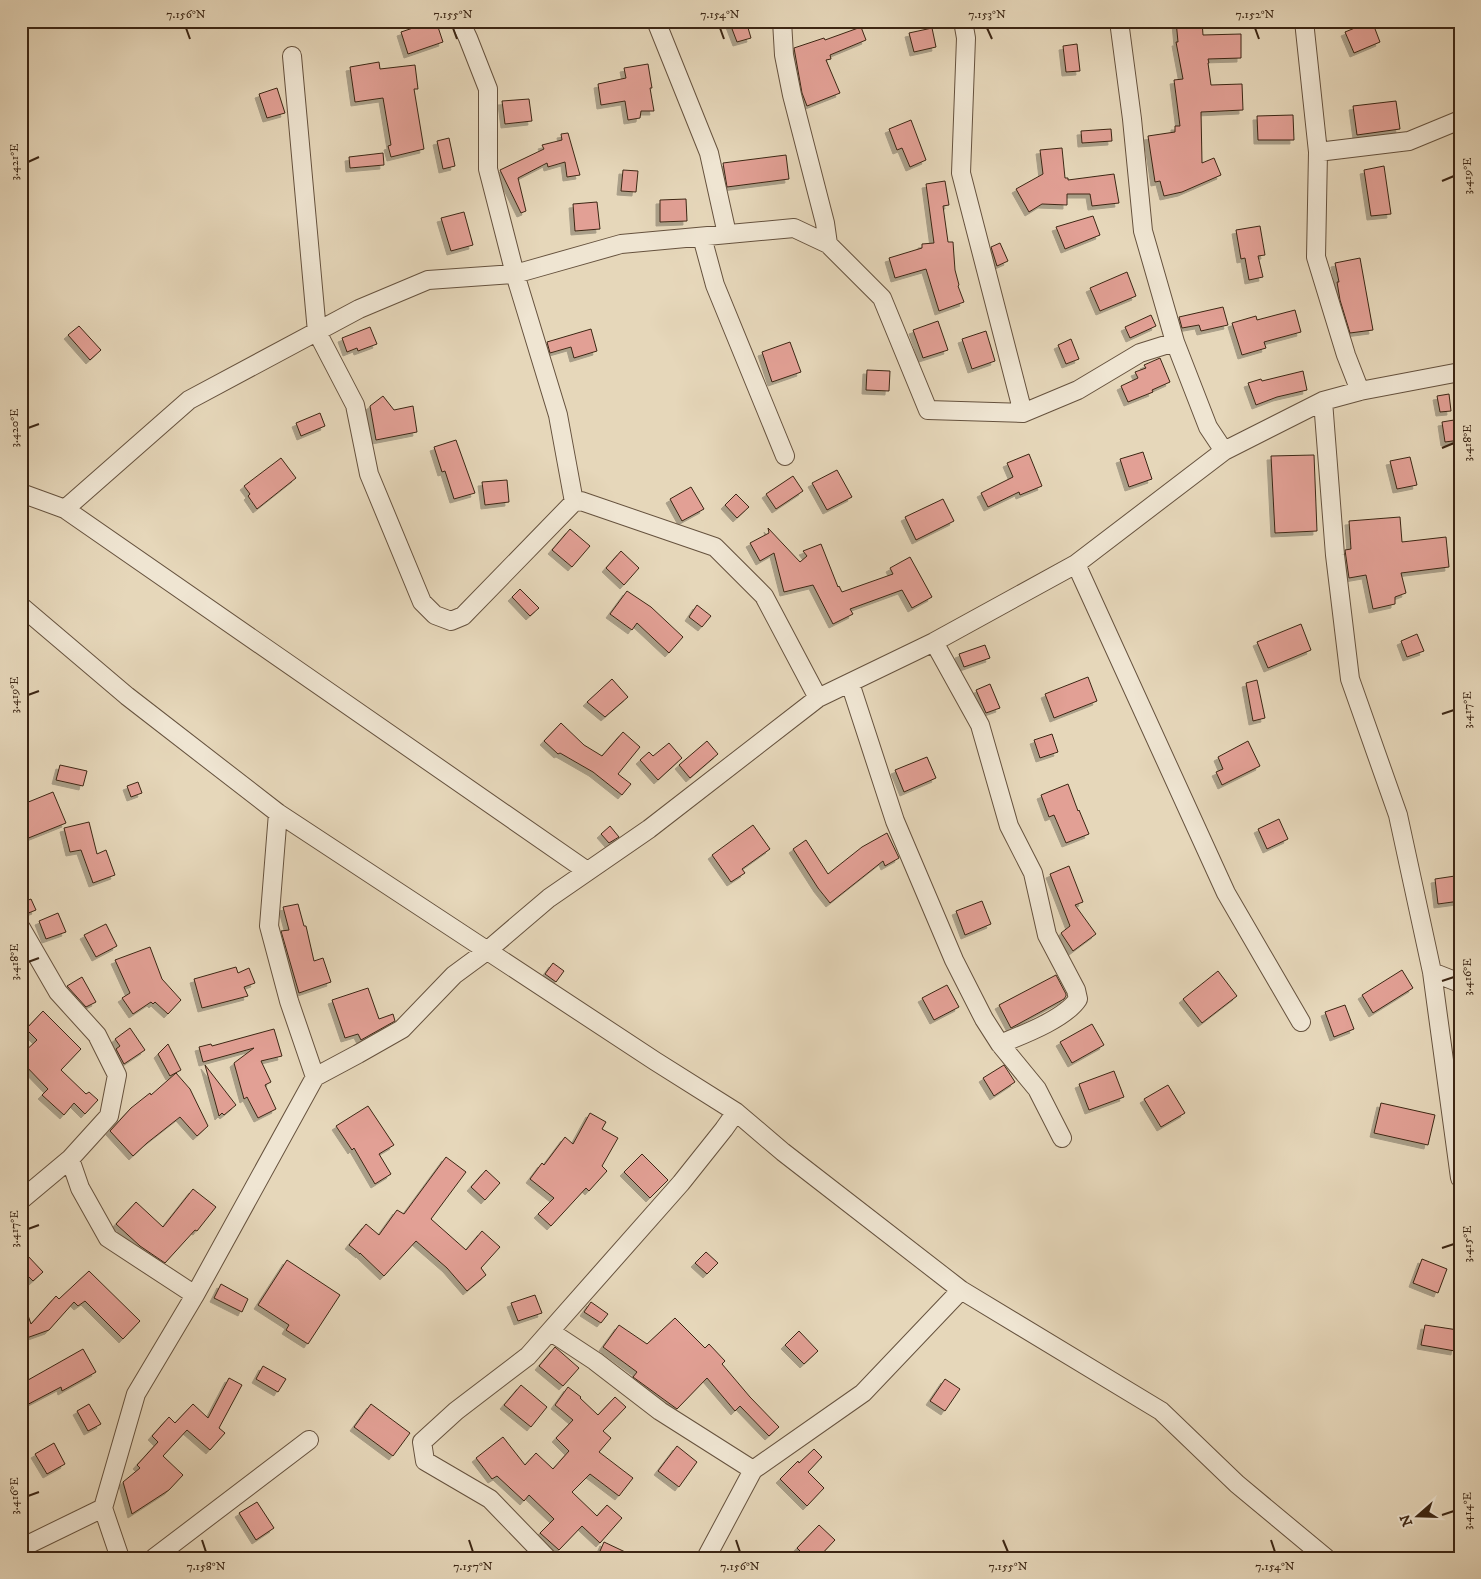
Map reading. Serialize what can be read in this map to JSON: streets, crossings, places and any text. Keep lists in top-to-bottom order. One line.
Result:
{"north":"left","coordinates":["7.156°N","7.155°N","7.154°N","7.153°N","7.152°N","3.421°E","3.419°E","3.420°E","3.418°E","3.417°E","3.416°E","3.415°E","3.414°E","7.158°N","7.157°N"]}
